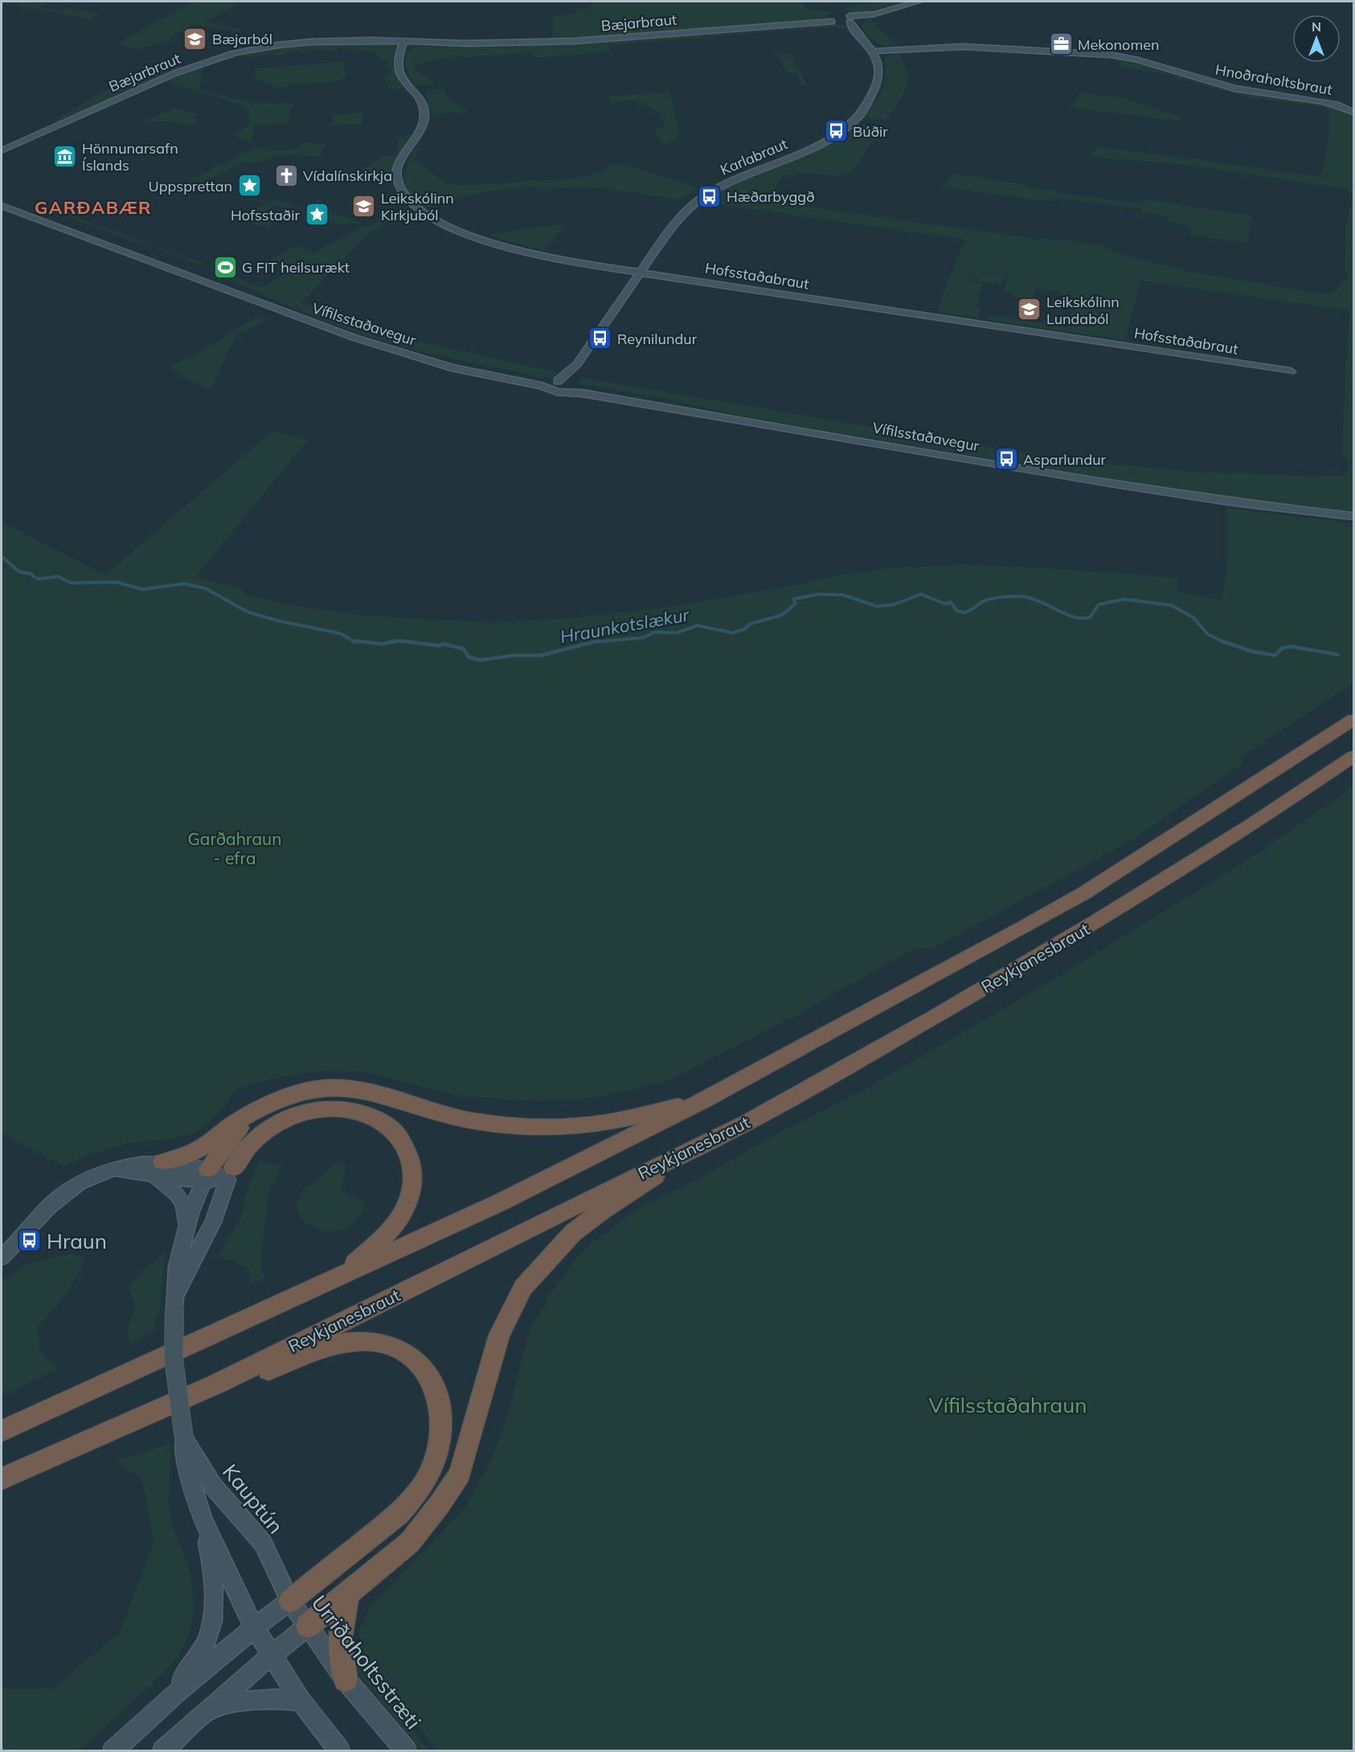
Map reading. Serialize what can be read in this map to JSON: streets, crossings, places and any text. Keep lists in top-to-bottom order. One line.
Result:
{"streets":{"highway":["Reykjanesbraut"],"street":["Bæjarbraut","Hnoðraholtsbraut","Karlabraut","Hofsstaðabraut","Vífilsstaðavegur","Kauptún","Urriðaholtsstræti"]},"crossings":[["Bæjarbraut","Hofsstaðabraut"],["Hnoðraholtsbraut","Karlabraut"],["Karlabraut","Hofsstaðabraut"],["Karlabraut","Vífilsstaðavegur"],["Kauptún","Urriðaholtsstræti"]],"districts":["GARÐABÆR"],"water":["Hraunkotslækur"],"parks":["Garðahraun - efra","Vífilsstaðahraun"],"places":{"school or university":["Bæjarból","Leikskólinn Kirkjuból","Leikskólinn Lundaból"],"office":["Mekonomen"],"bus stop":["Búðir","Hæðarbyggð","Reynilundur","Asparlundur","Hraun"],"museum":["Hönnunarsafn Íslands"],"church":["Vídalínskirkja"],"place":["Uppsprettan","Hofsstaðir"],"sports":["G FIT heilsurækt"]},"north":"top"}
